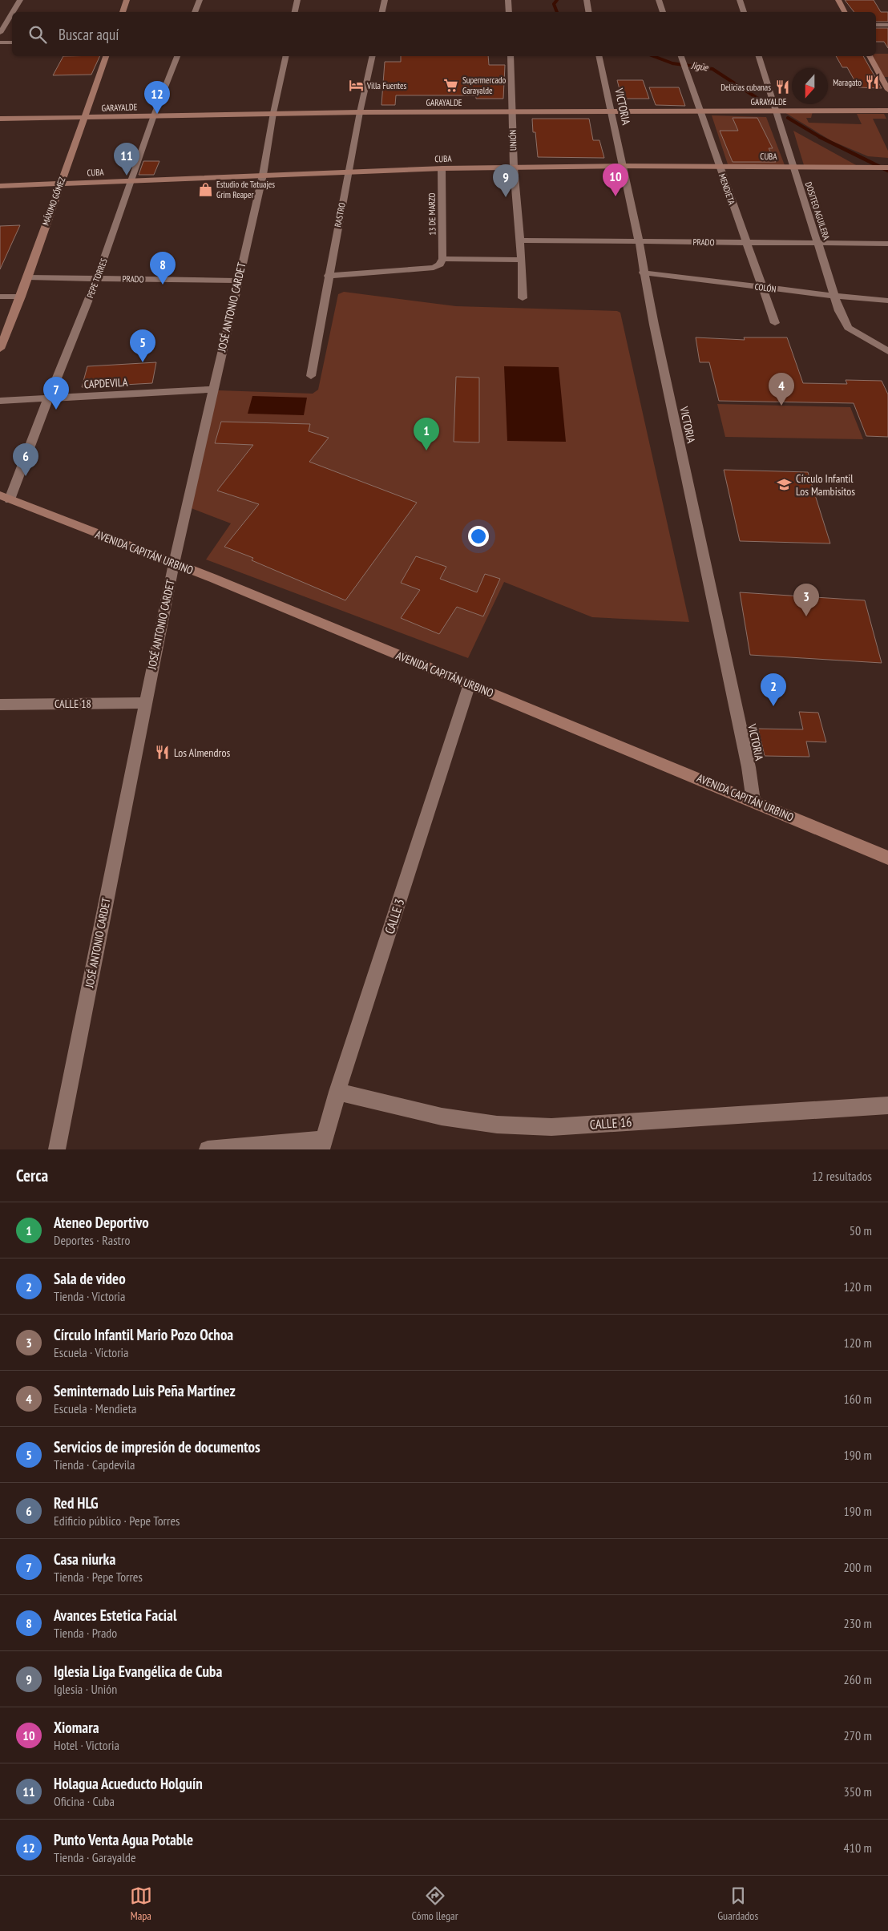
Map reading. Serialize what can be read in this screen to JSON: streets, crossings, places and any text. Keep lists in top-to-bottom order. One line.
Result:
{"streets":{"street":["GARAYALDE","VICTORIA","UNIÓN","CUBA","MENDIETA","MÁXIMO GÓMEZ","DOSITEO AGUILERA","13 DE MARZO","RASTRO","PRADO","PEPE TORRES","COLÓN","JOSÉ ANTONIO CARDET","CAPDEVILA","AVENIDA CAPITÁN URBINO","CALLE 18","CALLE 3","CALLE 16"]},"crossings":[["GARAYALDE","VICTORIA"],["GARAYALDE","UNIÓN"],["GARAYALDE","MENDIETA"],["GARAYALDE","MÁXIMO GÓMEZ"],["GARAYALDE","DOSITEO AGUILERA"],["GARAYALDE","RASTRO"],["GARAYALDE","PEPE TORRES"],["GARAYALDE","JOSÉ ANTONIO CARDET"],["VICTORIA","CUBA"],["VICTORIA","PRADO"],["VICTORIA","COLÓN"],["VICTORIA","AVENIDA CAPITÁN URBINO"],["UNIÓN","CUBA"],["UNIÓN","PRADO"],["CUBA","MENDIETA"],["CUBA","MÁXIMO GÓMEZ"],["CUBA","DOSITEO AGUILERA"],["CUBA","13 DE MARZO"],["CUBA","RASTRO"],["CUBA","PEPE TORRES"],["CUBA","JOSÉ ANTONIO CARDET"],["MENDIETA","PRADO"],["MENDIETA","COLÓN"],["MÁXIMO GÓMEZ","PRADO"],["DOSITEO AGUILERA","PRADO"],["DOSITEO AGUILERA","COLÓN"],["PRADO","PEPE TORRES"],["PRADO","JOSÉ ANTONIO CARDET"],["PEPE TORRES","CAPDEVILA"],["PEPE TORRES","AVENIDA CAPITÁN URBINO"],["JOSÉ ANTONIO CARDET","CAPDEVILA"],["JOSÉ ANTONIO CARDET","AVENIDA CAPITÁN URBINO"],["JOSÉ ANTONIO CARDET","CALLE 18"],["AVENIDA CAPITÁN URBINO","CALLE 3"],["CALLE 3","CALLE 16"]],"water":["Jigüe"],"places":{"restaurant":["Maragato","Delicias cubanas","Los Almendros"],"supermarket":["Supermercado Garayalde"],"hotel":["Villa Fuentes"],"shop":["Estudio de Tatuajes Grim Reaper"],"school or university":["Círculo Infantil Los Mambisitos"]},"north":"bottom","page":{"search":"Buscar aquí","pins":["12","11","10","9","8","5","4","7","1","6","3","2"],"heading":["Cerca","12 resultados"],"list":[{"mark":"1","name":"Ateneo Deportivo","note":"Deportes · Rastro","value":"50 m"},{"mark":"2","name":"Sala de video","note":"Tienda · Victoria","value":"120 m"},{"mark":"3","name":"Círculo Infantil Mario Pozo Ochoa","note":"Escuela · Victoria","value":"120 m"},{"mark":"4","name":"Seminternado Luis Peña Martínez","note":"Escuela · Mendieta","value":"160 m"},{"mark":"5","name":"Servicios de impresión de documentos","note":"Tienda · Capdevila","value":"190 m"},{"mark":"6","name":"Red HLG","note":"Edificio público · Pepe Torres","value":"190 m"},{"mark":"7","name":"Casa niurka","note":"Tienda · Pepe Torres","value":"200 m"},{"mark":"8","name":"Avances Estetica Facial","note":"Tienda · Prado","value":"230 m"},{"mark":"9","name":"Iglesia Liga Evangélica de Cuba","note":"Iglesia · Unión","value":"260 m"},{"mark":"10","name":"Xiomara","note":"Hotel · Victoria","value":"270 m"},{"mark":"11","name":"Holagua Acueducto Holguín","note":"Oficina · Cuba","value":"350 m"},{"mark":"12","name":"Punto Venta Agua Potable","note":"Tienda · Garayalde","value":"410 m"}],"nav":["Mapa","Cómo llegar","Guardados"]}}
